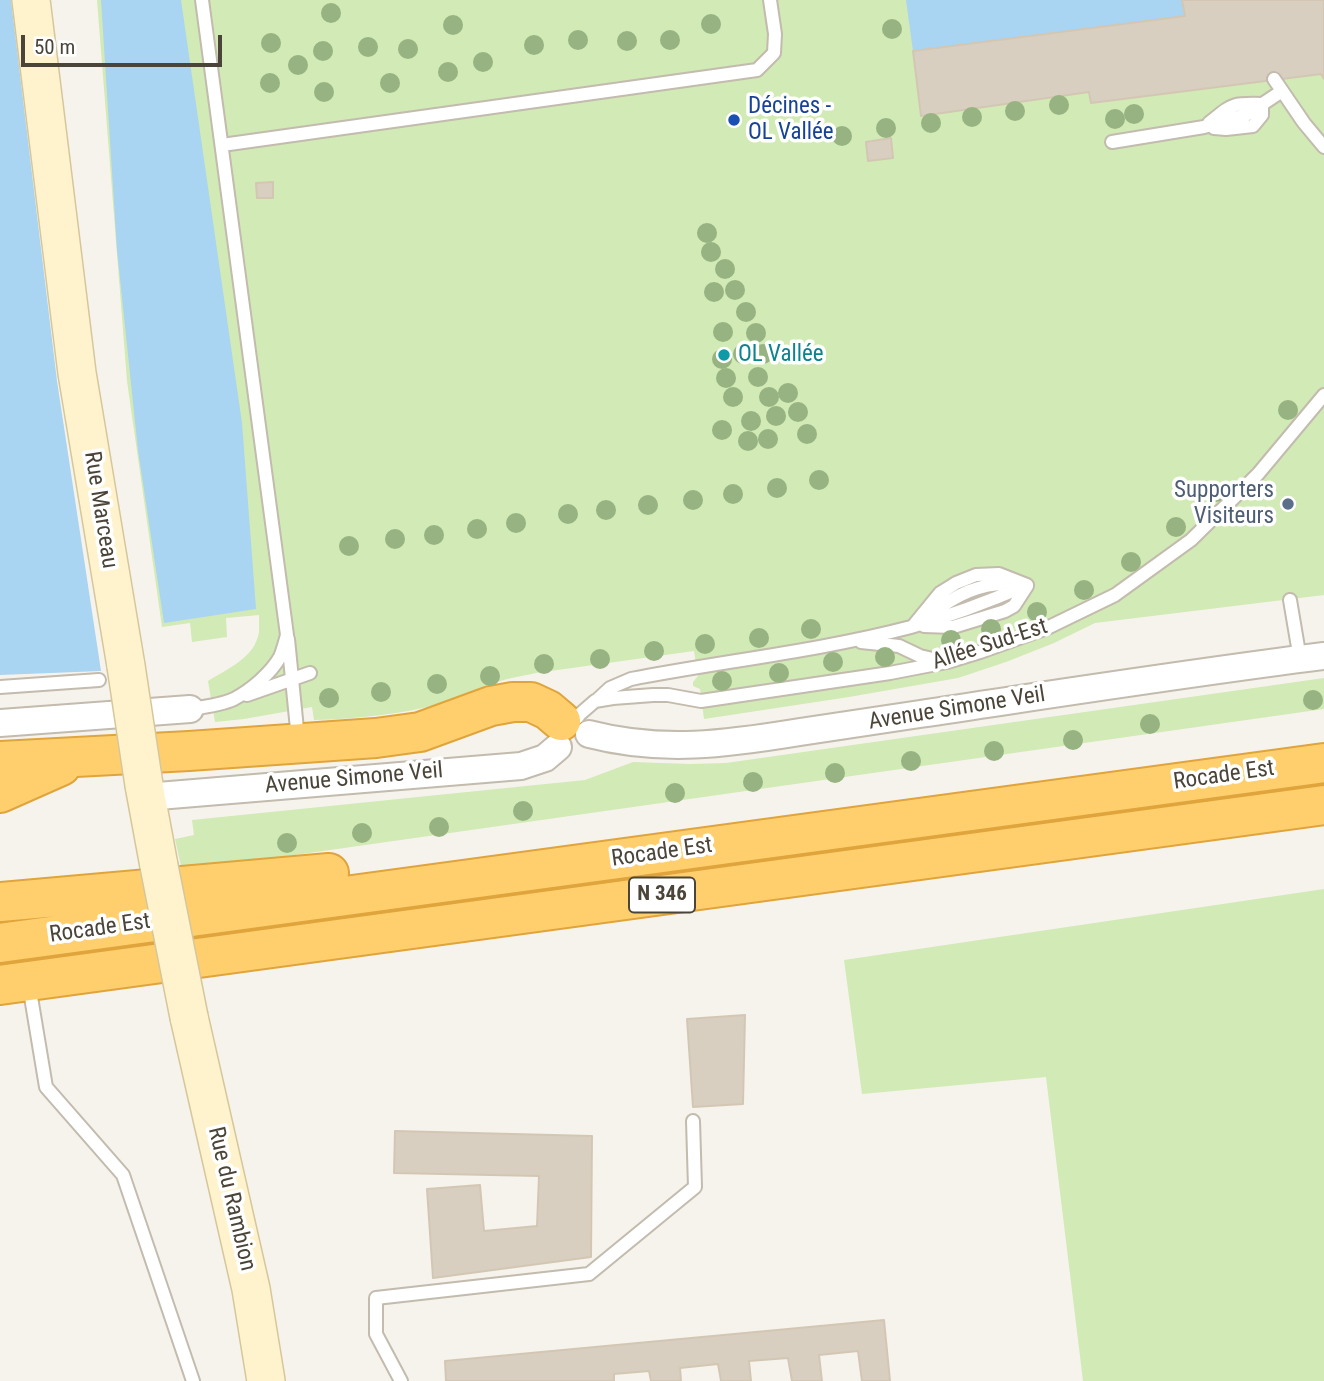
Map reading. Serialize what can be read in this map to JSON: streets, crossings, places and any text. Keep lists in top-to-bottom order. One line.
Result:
{"streets":{"highway":["Rocade Est","N 346"],"street":["Rue Marceau","Avenue Simone Veil","Rue du Rambion"],"lane":["Allée Sud-Est"]},"crossings":[["Rue Marceau","Avenue Simone Veil"],["Rue Marceau","Rue du Rambion"],["Allée Sud-Est","Avenue Simone Veil"]],"places":["Décines - OL Vallée","OL Vallée","Supporters Visiteurs"],"scale_bar":"50 m"}
